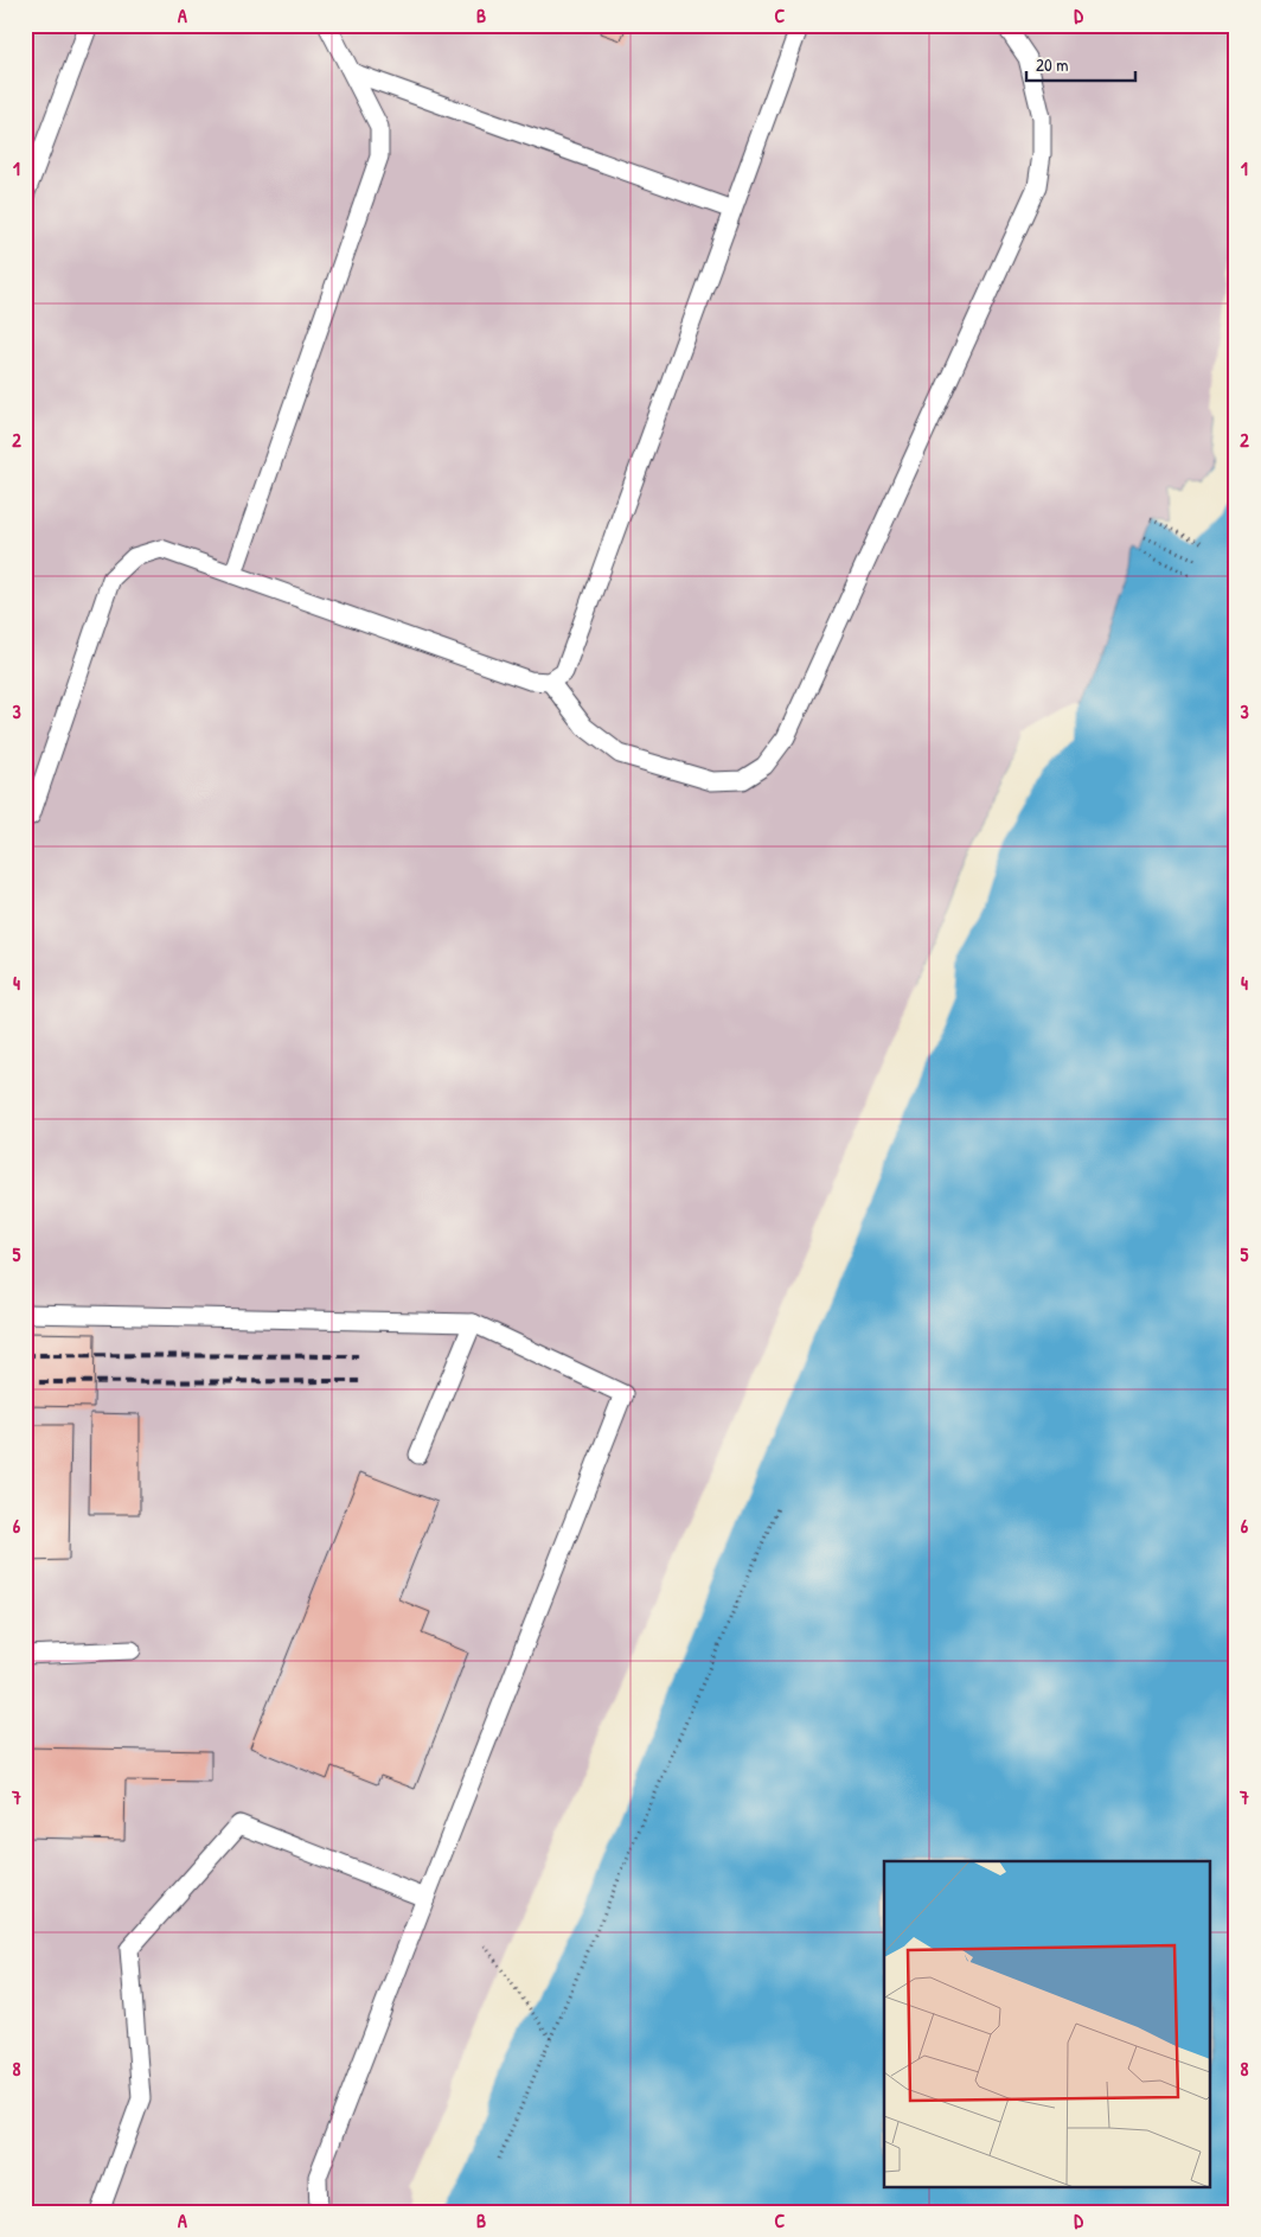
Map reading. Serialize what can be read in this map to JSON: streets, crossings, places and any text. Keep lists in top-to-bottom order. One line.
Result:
{"scale_bar":"20 m","grid":{"columns":["A","B","C","D"],"rows":["1","2","3","4","5","6","7","8"]}}
